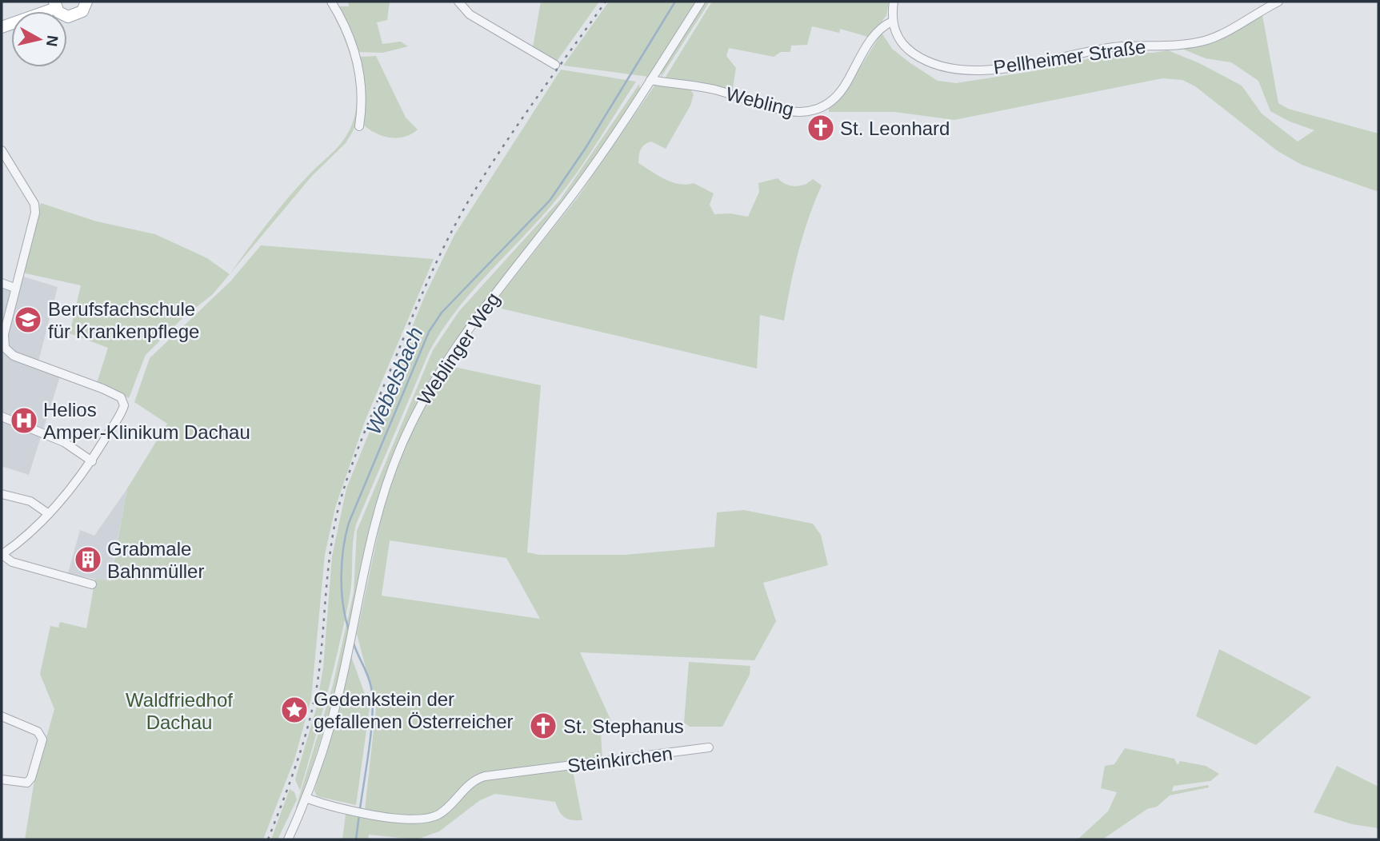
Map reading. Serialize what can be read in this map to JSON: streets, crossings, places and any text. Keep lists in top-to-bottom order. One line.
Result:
{"streets":{"street":["Pellheimer Straße","Webling","Weblinger Weg","Steinkirchen"]},"crossings":[["Pellheimer Straße","Webling"],["Webling","Weblinger Weg"],["Weblinger Weg","Steinkirchen"]],"water":["Webelsbach"],"parks":["Waldfriedhof Dachau"],"places":{"church":["St. Leonhard","St. Stephanus"],"school or university":["Berufsfachschule für Krankenpflege"],"hospital":["Helios Amper-Klinikum Dachau"],"building":["Grabmale Bahnmüller"],"place":["Gedenkstein der gefallenen Österreicher"]},"north":"right"}
